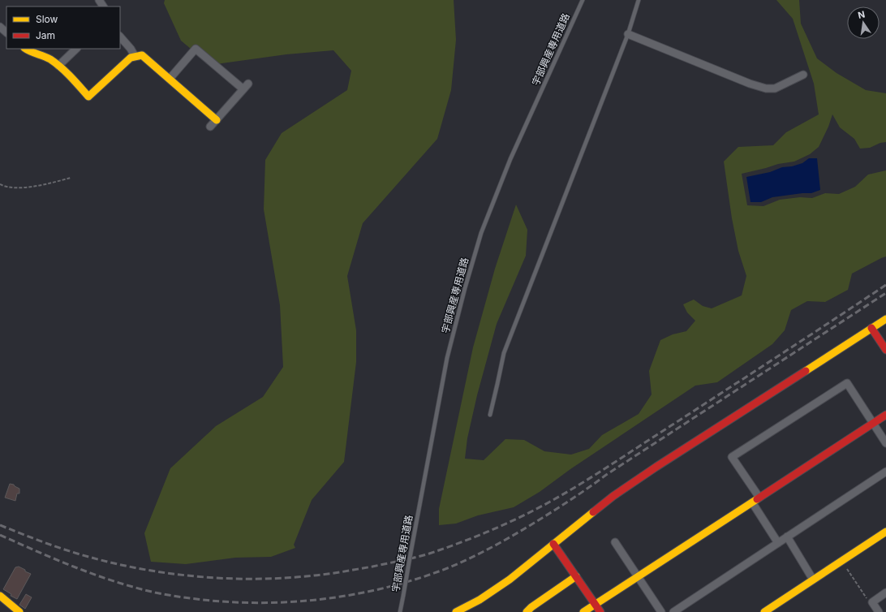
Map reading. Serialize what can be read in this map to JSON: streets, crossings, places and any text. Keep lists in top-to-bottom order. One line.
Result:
{"streets":{"lane":["宇部興産専用道路"]},"legend":["Slow","Jam"],"north":"top"}
